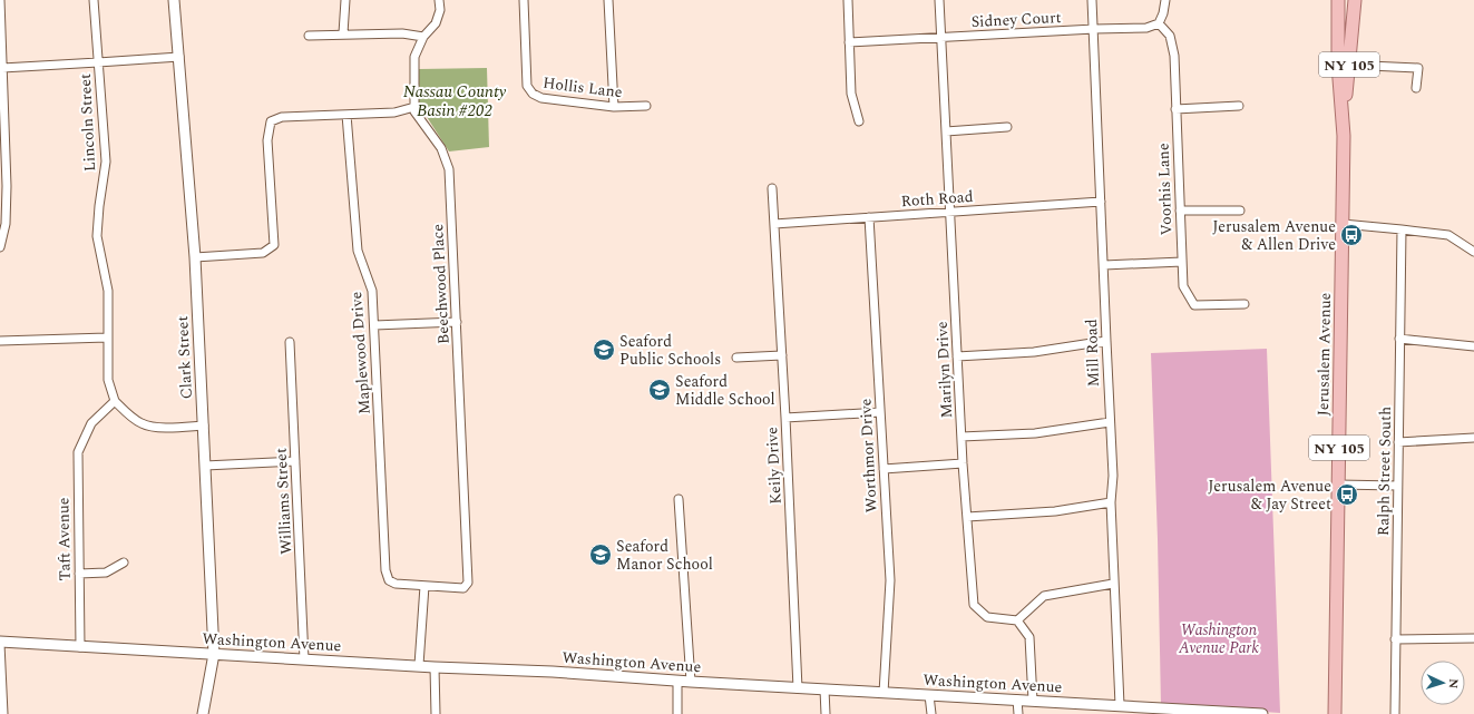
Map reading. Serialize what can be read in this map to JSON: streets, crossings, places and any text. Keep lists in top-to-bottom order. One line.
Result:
{"streets":{"main road":["NY 105","Jerusalem Avenue"],"street":["Sidney Court","Hollis Lane","Lincoln Street","Voorhis Lane","Roth Road","Beechwood Place","Maplewood Drive","Mill Road","Clark Street","Marilyn Drive","Worthmor Drive","Keily Drive","Ralph Street South","Williams Street","Taft Avenue","Washington Avenue"]},"crossings":[["Sidney Court","Voorhis Lane"],["Sidney Court","Mill Road"],["Sidney Court","Marilyn Drive"],["Lincoln Street","Clark Street"],["Lincoln Street","Taft Avenue"],["Roth Road","Mill Road"],["Roth Road","Marilyn Drive"],["Roth Road","Worthmor Drive"],["Roth Road","Keily Drive"],["Beechwood Place","Maplewood Drive"],["Mill Road","Washington Avenue"],["Clark Street","Washington Avenue"],["Worthmor Drive","Washington Avenue"],["Keily Drive","Washington Avenue"],["Williams Street","Washington Avenue"],["Taft Avenue","Washington Avenue"]],"water":["Nassau County Basin #202"],"parks":["Washington Avenue Park"],"places":{"bus stop":["Jerusalem Avenue & Allen Drive","Jerusalem Avenue & Jay Street"],"school or university":["Seaford Public Schools","Seaford Middle School","Seaford Manor School"]},"north":"right"}
